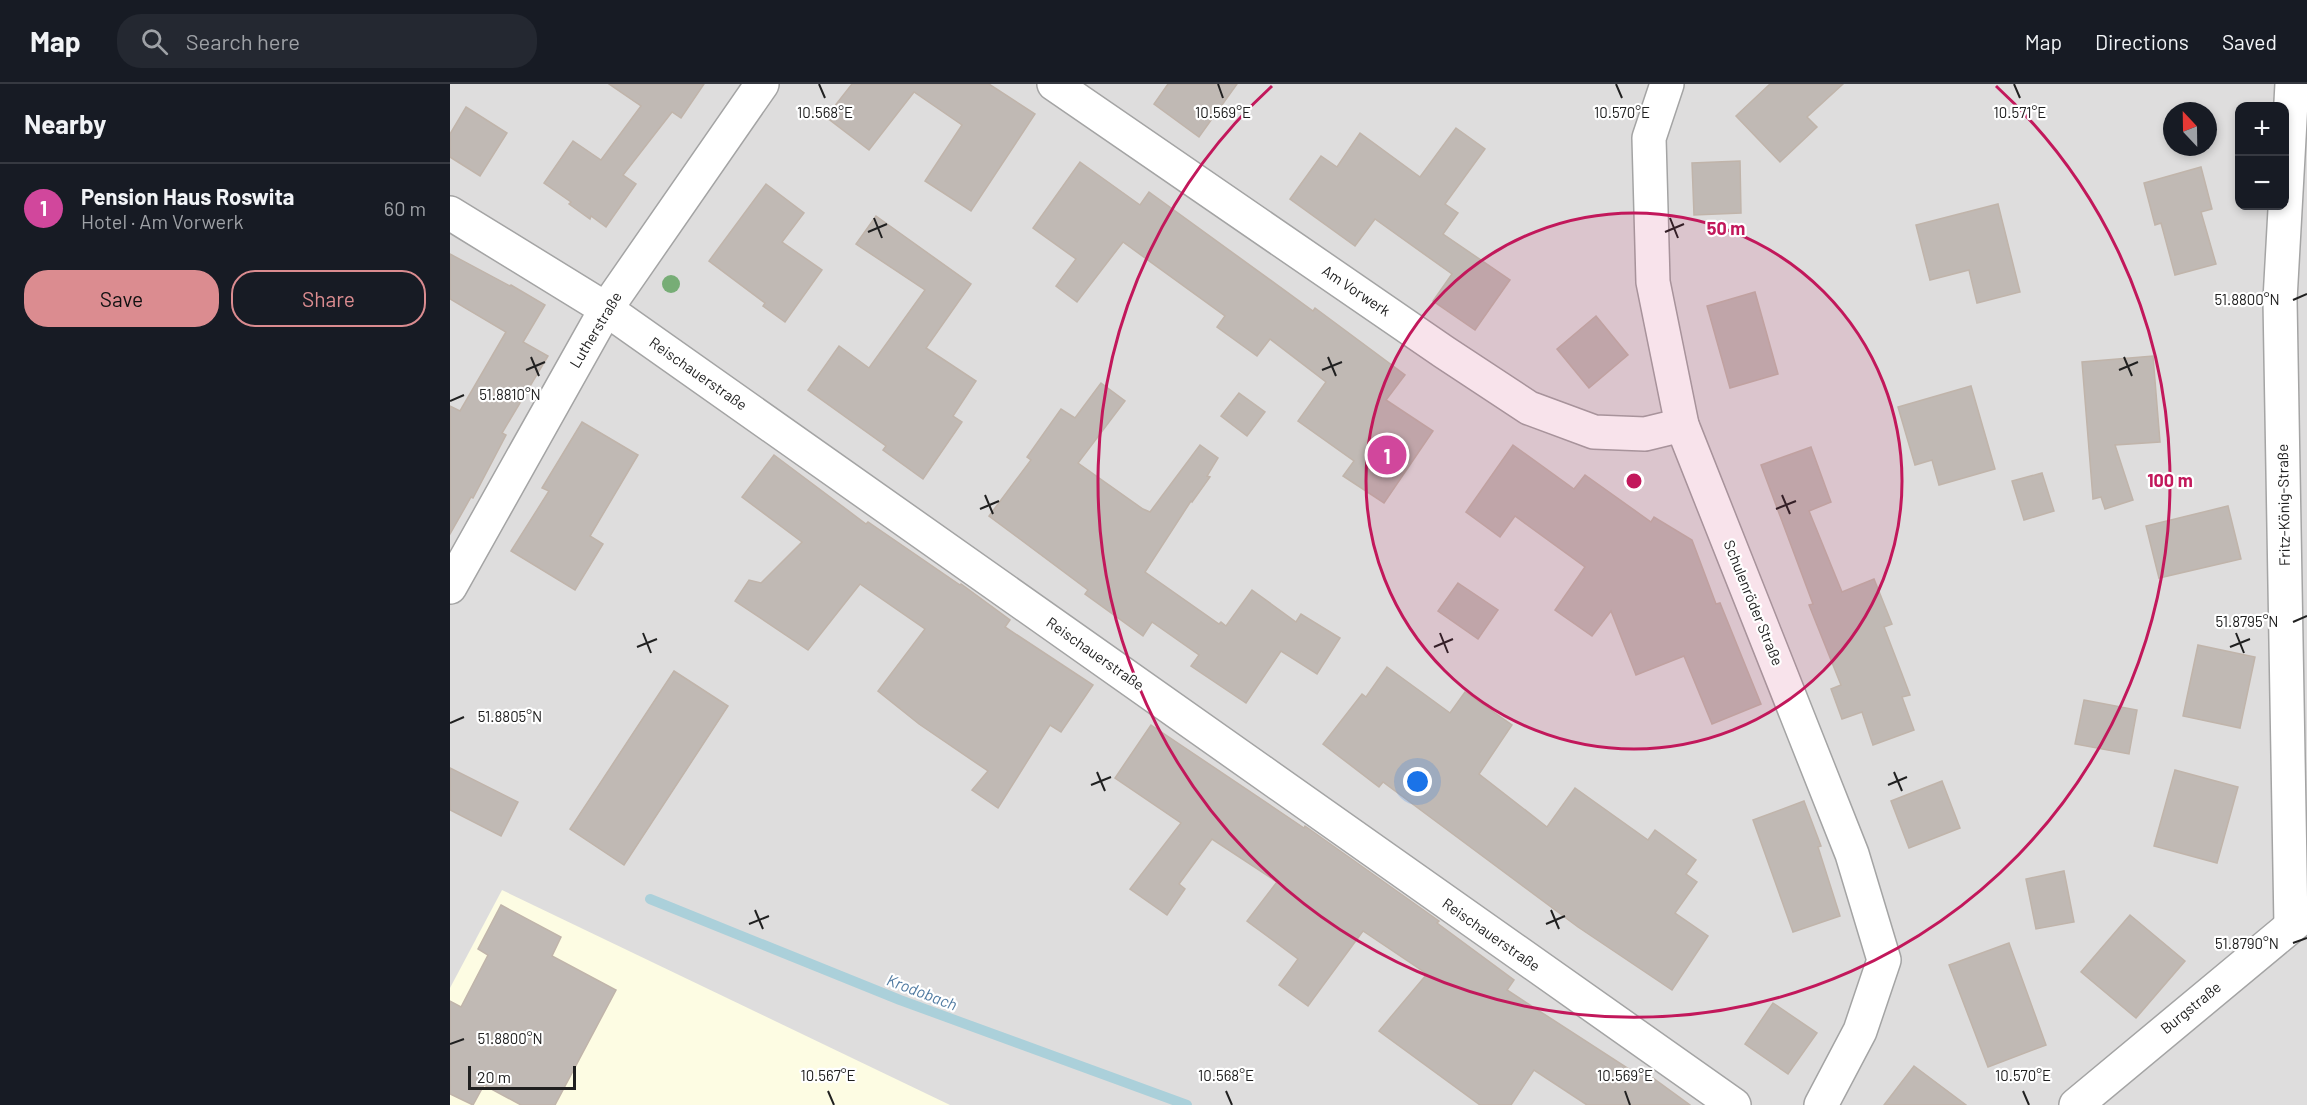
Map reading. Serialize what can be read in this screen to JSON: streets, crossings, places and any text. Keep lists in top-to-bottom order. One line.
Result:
{"streets":{"street":["Am Vorwerk","Lutherstraße","Reischauerstraße","Fritz-König-Straße","Schulenröder Straße","Burgstraße"]},"crossings":[["Am Vorwerk","Schulenröder Straße"],["Lutherstraße","Reischauerstraße"],["Fritz-König-Straße","Burgstraße"]],"water":["Krodobach"],"scale_bar":"20 m","north":"top","page":{"header":"Map","search":"Search here","nav":["Map","Directions","Saved"],"heading":"Nearby","map_buttons":["+","−"],"list":[{"mark":"1","name":"Pension Haus Roswita","note":"Hotel · Am Vorwerk","value":"60 m"}],"buttons":["Save","Share"],"pins":"1","scale":"20 m"},"coordinates":["10.568°E","10.569°E","10.570°E","10.571°E","51.8800°N","51.8810°N","51.8795°N","51.8805°N","51.8790°N","10.567°E"],"rings":["50 m","100 m"]}
